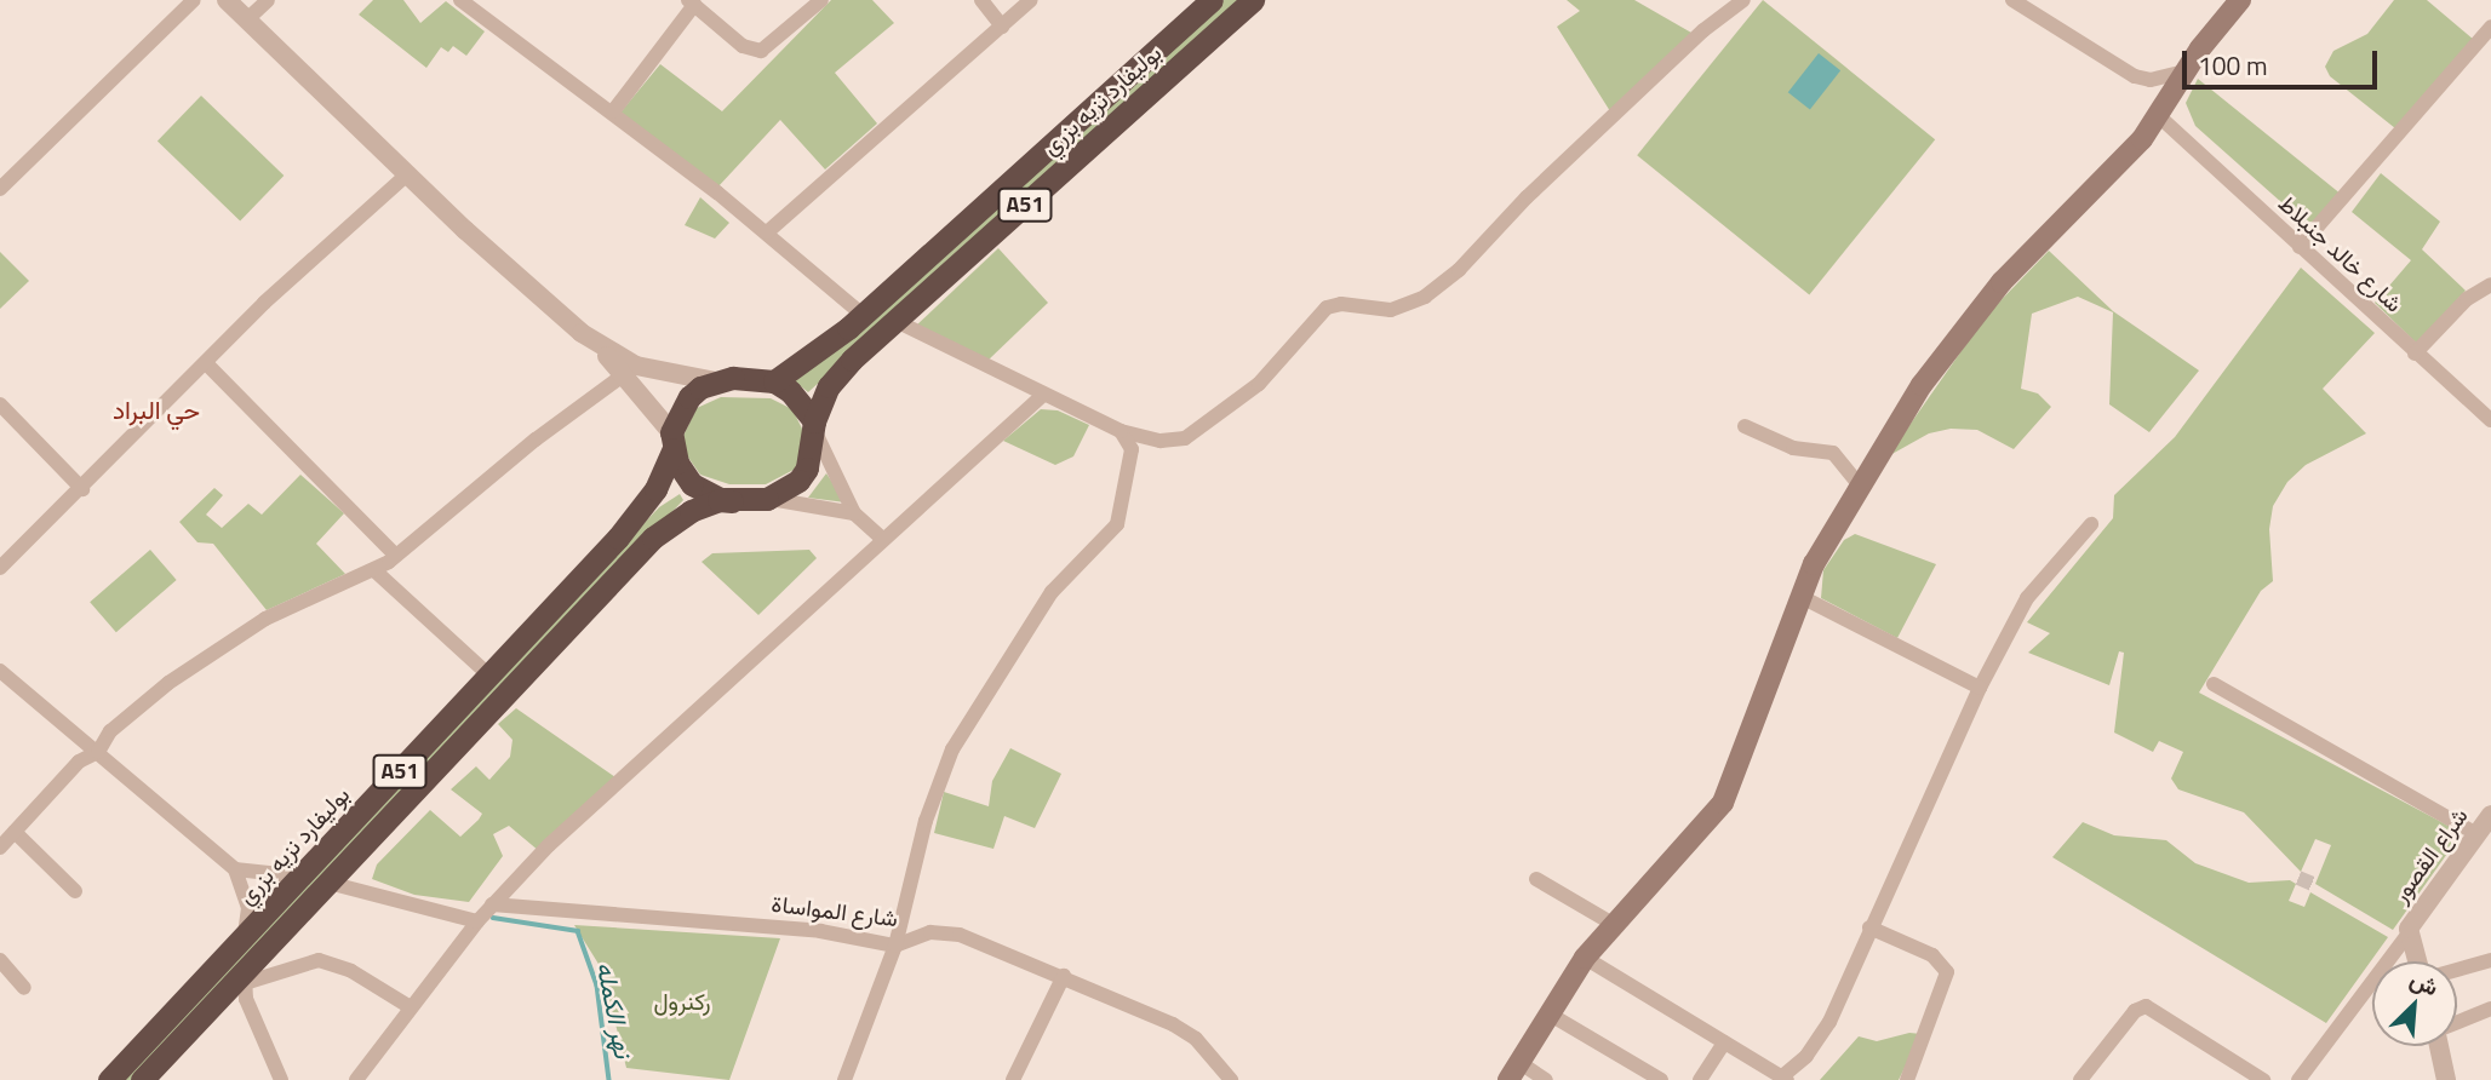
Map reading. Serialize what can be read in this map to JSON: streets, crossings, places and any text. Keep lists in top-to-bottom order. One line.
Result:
{"streets":{"highway":["بوليفارد نزيه بزري","A51"],"street":["شارع خالد جنبلاط","شراع القصور","شارع المواساة"]},"crossings":[["بوليفارد نزيه بزري","A51"]],"districts":["حي البراد"],"water":["نهر الكمله"],"parks":["ركنرول"],"scale_bar":"100 m","north":"top right"}
